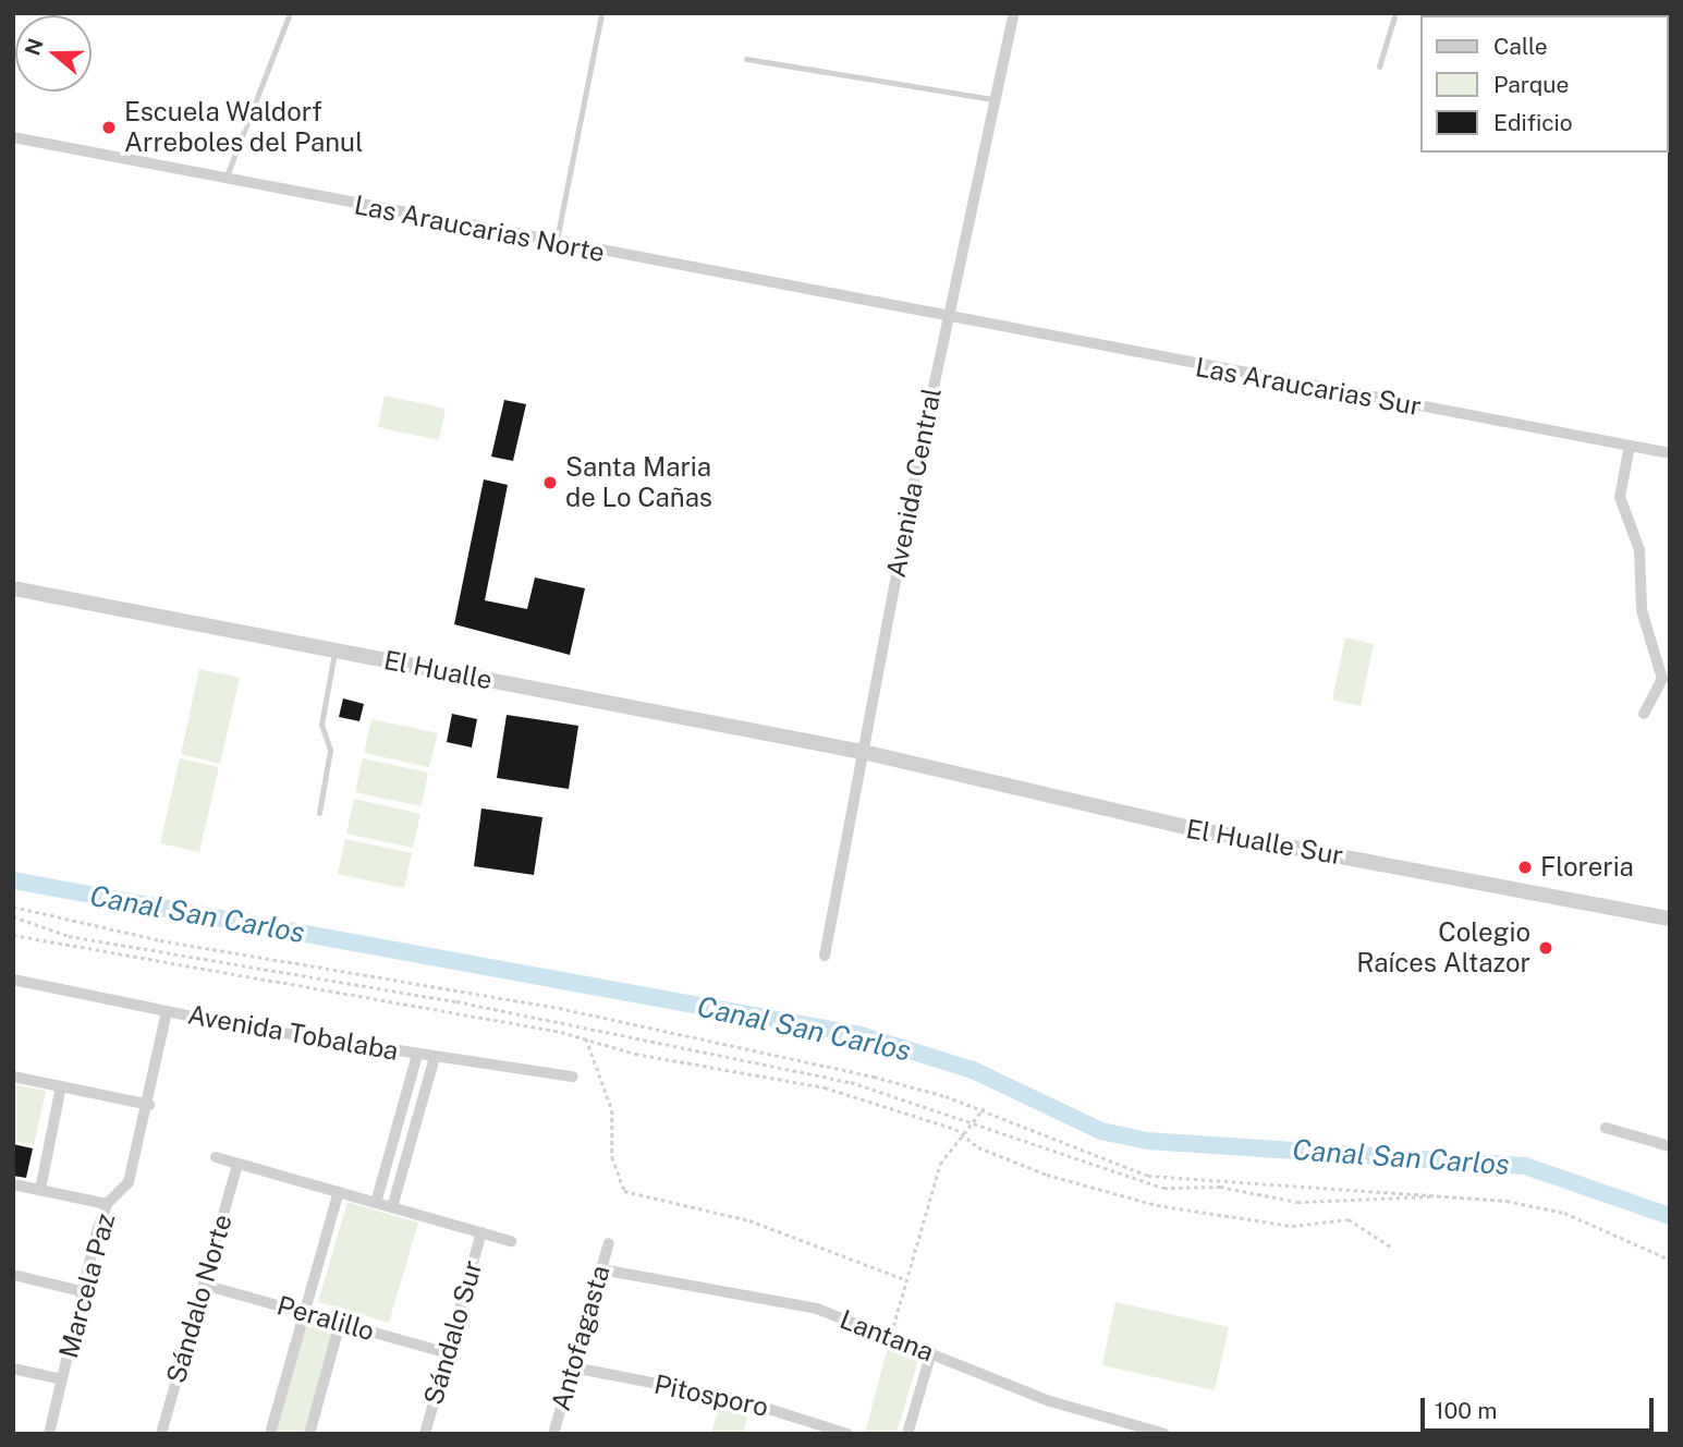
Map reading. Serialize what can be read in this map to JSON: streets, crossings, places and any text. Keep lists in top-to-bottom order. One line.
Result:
{"streets":{"street":["Las Araucarias Norte","Las Araucarias Sur","Avenida Central","El Hualle","El Hualle Sur","Avenida Tobalaba","Marcela Paz","Sándalo Norte","Peralillo","Sándalo Sur","Lantana","Antofagasta","Pitosporo"]},"crossings":[["Las Araucarias Norte","Las Araucarias Sur"],["Las Araucarias Norte","Avenida Central"],["Las Araucarias Sur","Avenida Central"],["Avenida Central","El Hualle"],["Avenida Central","El Hualle Sur"],["El Hualle","El Hualle Sur"],["Avenida Tobalaba","Marcela Paz"],["Sándalo Norte","Peralillo"],["Peralillo","Sándalo Sur"],["Lantana","Antofagasta"],["Antofagasta","Pitosporo"]],"water":["Canal San Carlos"],"places":["Escuela Waldorf Arreboles del Panul","Santa Maria de Lo Cañas","Floreria","Colegio Raíces Altazor"],"legend":["Calle","Parque","Edificio"],"scale_bar":"100 m","north":"left"}
